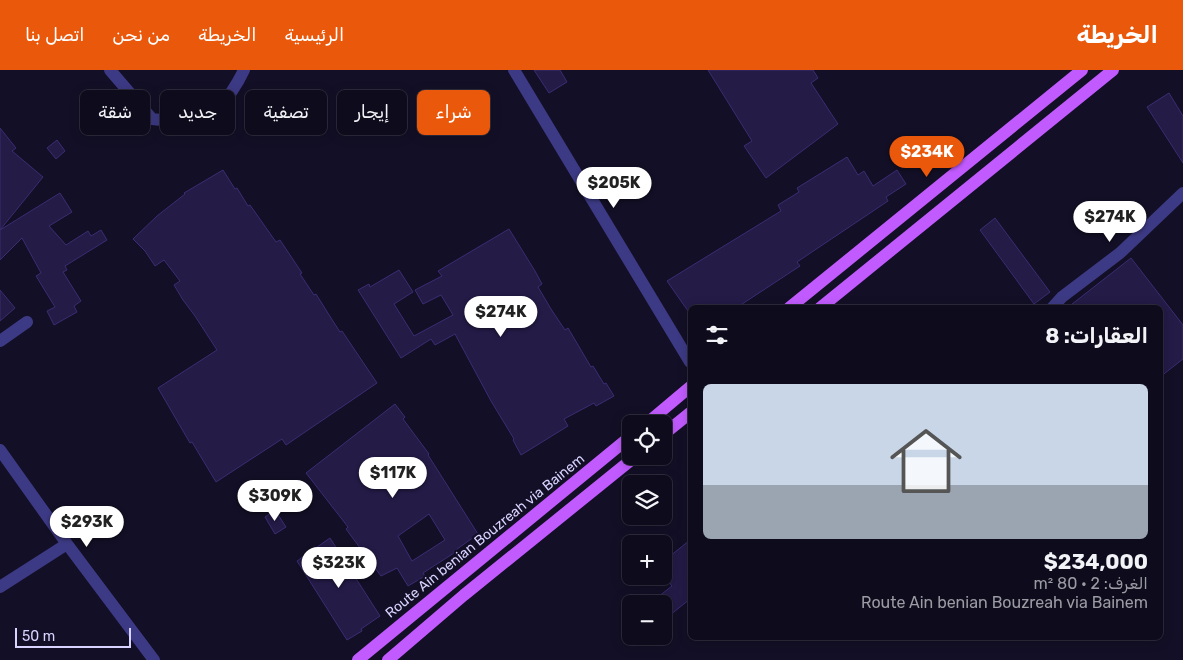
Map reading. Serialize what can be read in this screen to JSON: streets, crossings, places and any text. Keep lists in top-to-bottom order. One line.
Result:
{"streets":{"main road":["Route Ain benian Bouzreah via Bainem"]},"scale_bar":"50 m","page":{"header":"الخريطة","nav":["الرئيسية","الخريطة","من نحن","اتصل بنا"],"chip":["شراء","إيجار","تصفية","جديد","شقة"],"price":["$234K","$205K","$274K","$274K","$117K","$309K","$293K","$323K"],"heading":"العقارات: 8","list":[{"name":"$234,000","note":"الغرف: 2 · 80 m² · Route Ain benian Bouzreah via Bainem"}],"map_buttons":["+","−"],"scale":"50 m"}}
